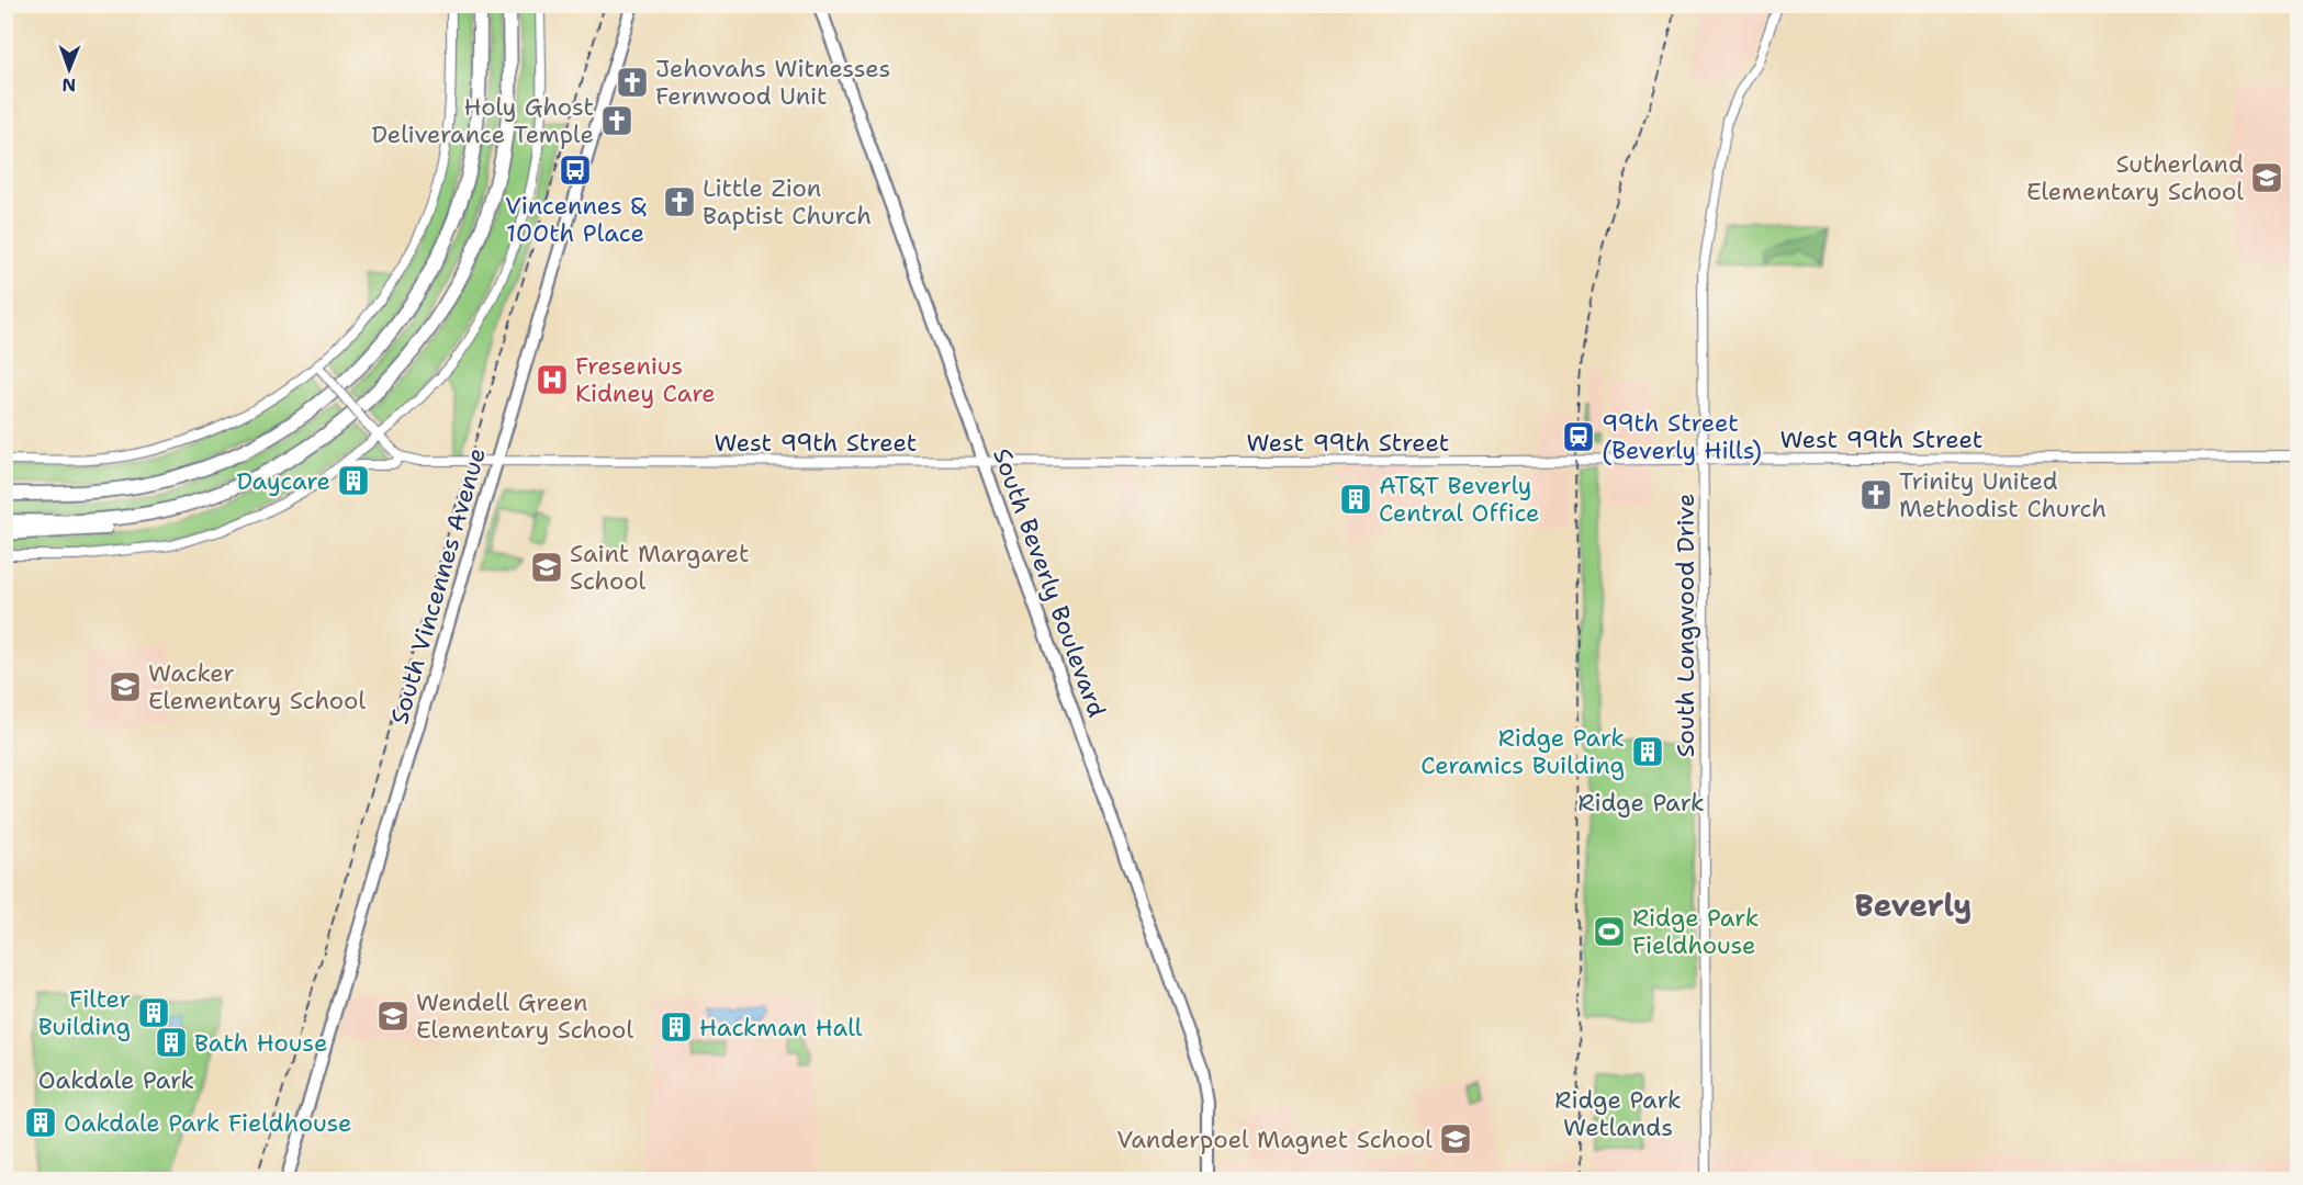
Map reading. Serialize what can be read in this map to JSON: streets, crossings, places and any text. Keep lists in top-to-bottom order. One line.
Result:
{"streets":{"main road":["South Beverly Boulevard","South Vincennes Avenue"],"street":["West 99th Street","South Longwood Drive"]},"crossings":[["West 99th Street","South Beverly Boulevard"],["West 99th Street","South Vincennes Avenue"],["West 99th Street","South Longwood Drive"]],"districts":["Beverly"],"parks":["Ridge Park","Oakdale Park","Ridge Park Wetlands"],"places":{"church":["Jehovahs Witnesses Fernwood Unit","Holy Ghost Deliverance Temple","Little Zion Baptist Church","Trinity United Methodist Church"],"bus stop":["Vincennes & 100th Place"],"school or university":["Sutherland Elementary School","Saint Margaret School","Wacker Elementary School","Wendell Green Elementary School","Vanderpoel Magnet School"],"hospital":["Fresenius Kidney Care"],"station":["99th Street (Beverly Hills)"],"building":["Daycare","AT&T Beverly Central Office","Ridge Park Ceramics Building","Filter Building","Hackman Hall","Bath House","Oakdale Park Fieldhouse"],"sports":["Ridge Park Fieldhouse"]},"north":"bottom"}
